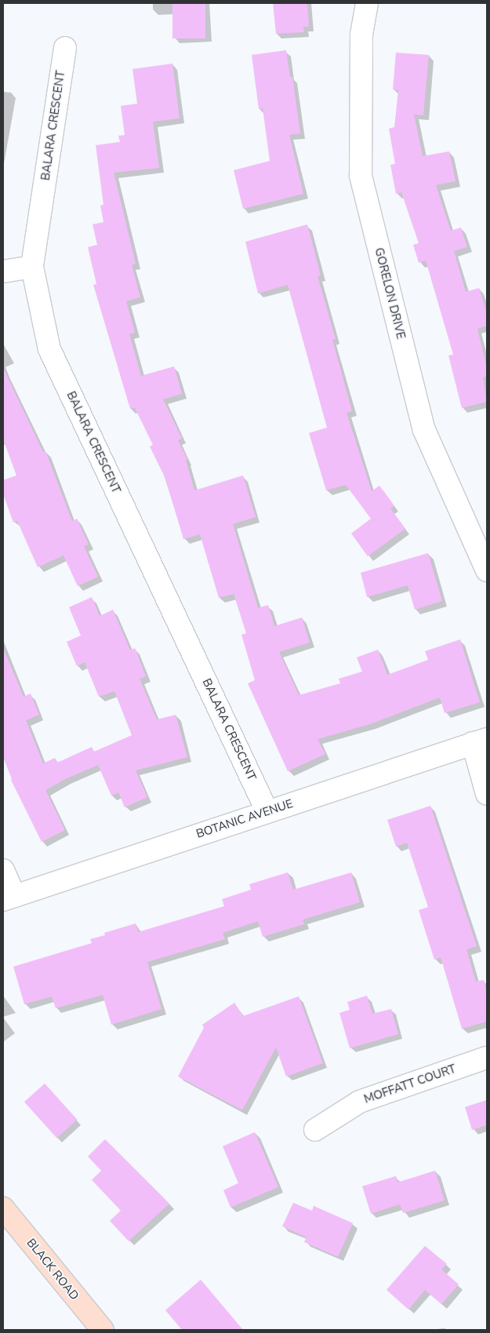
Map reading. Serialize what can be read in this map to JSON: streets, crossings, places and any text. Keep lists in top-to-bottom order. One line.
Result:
{"streets":{"main road":["BLACK ROAD"],"street":["BALARA CRESCENT","GORELON DRIVE","BOTANIC AVENUE","MOFFATT COURT"]},"crossings":[["BALARA CRESCENT","BOTANIC AVENUE"]]}
